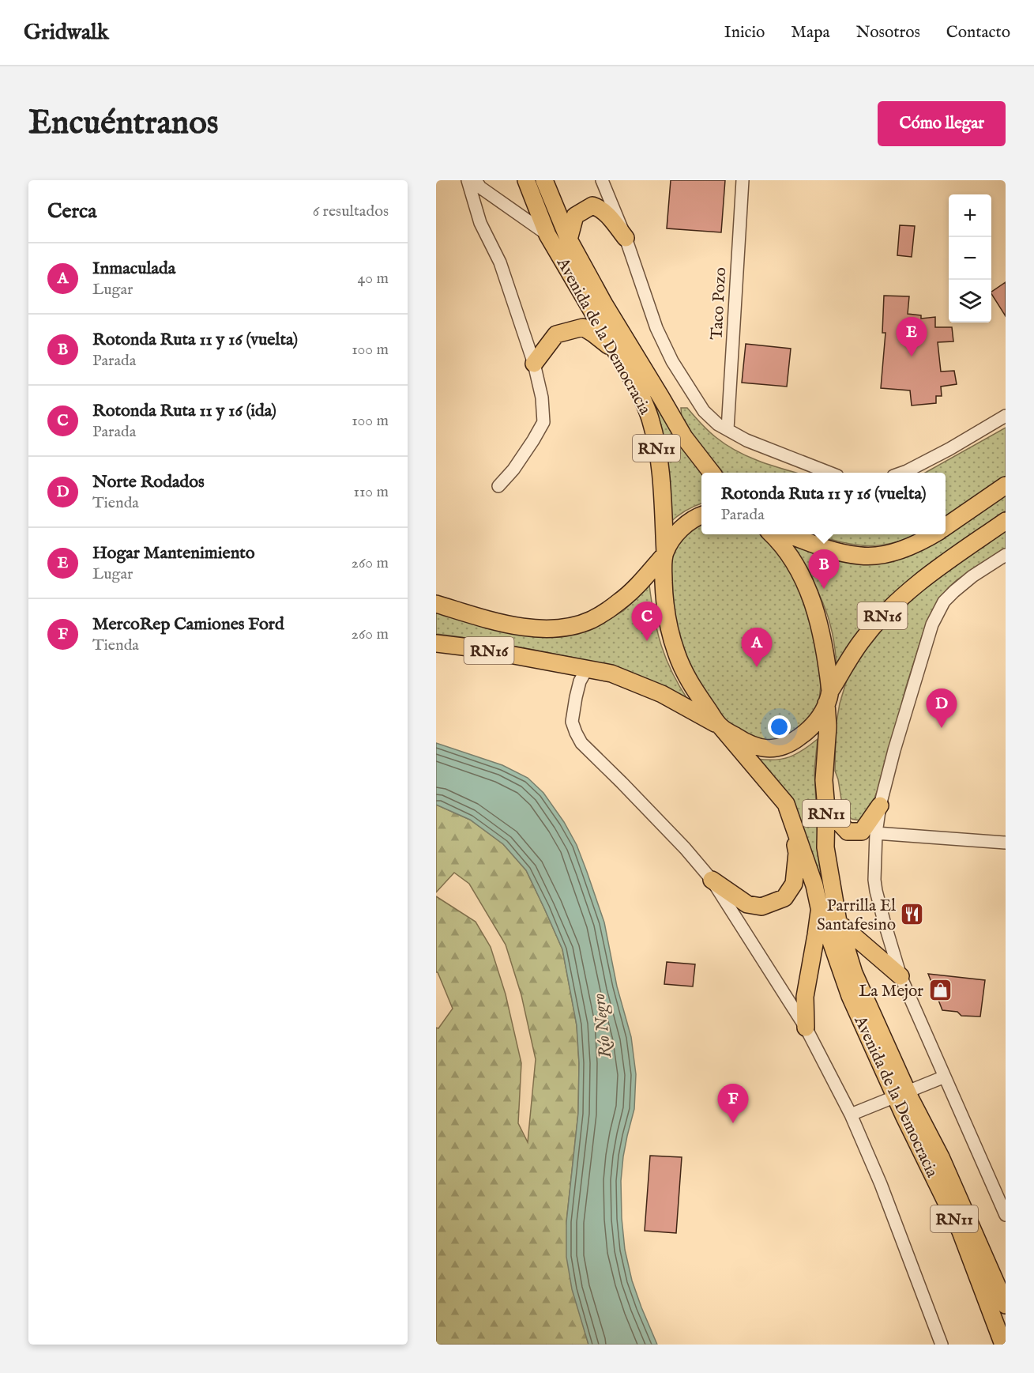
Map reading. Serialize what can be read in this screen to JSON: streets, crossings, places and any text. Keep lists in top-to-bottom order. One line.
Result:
{"streets":{"highway":["Avenida de la Democracia","RN11","RN16"],"street":["Taco Pozo"]},"crossings":[["Avenida de la Democracia","RN11"],["Avenida de la Democracia","RN16"],["RN11","RN16"]],"water":["Río Negro"],"places":{"restaurant":["Parrilla El Santafesino"],"shop":["La Mejor"]},"page":{"header":"Gridwalk","nav":["Inicio","Mapa","Nosotros","Contacto"],"buttons":"Cómo llegar","title":"Encuéntranos","heading":["Cerca","6 resultados"],"map_buttons":["+","−"],"list":[{"mark":"A","name":"Inmaculada","note":"Lugar","value":"40 m"},{"mark":"B","name":"Rotonda Ruta 11 y 16 (vuelta)","note":"Parada","value":"100 m"},{"mark":"C","name":"Rotonda Ruta 11 y 16 (ida)","note":"Parada","value":"100 m"},{"mark":"D","name":"Norte Rodados","note":"Tienda","value":"110 m"},{"mark":"E","name":"Hogar Mantenimiento","note":"Lugar","value":"260 m"},{"mark":"F","name":"MercoRep Camiones Ford","note":"Tienda","value":"260 m"}],"pins":["E","B","C","A","D","F"],"popup":["Rotonda Ruta 11 y 16 (vuelta)","Parada"]}}
